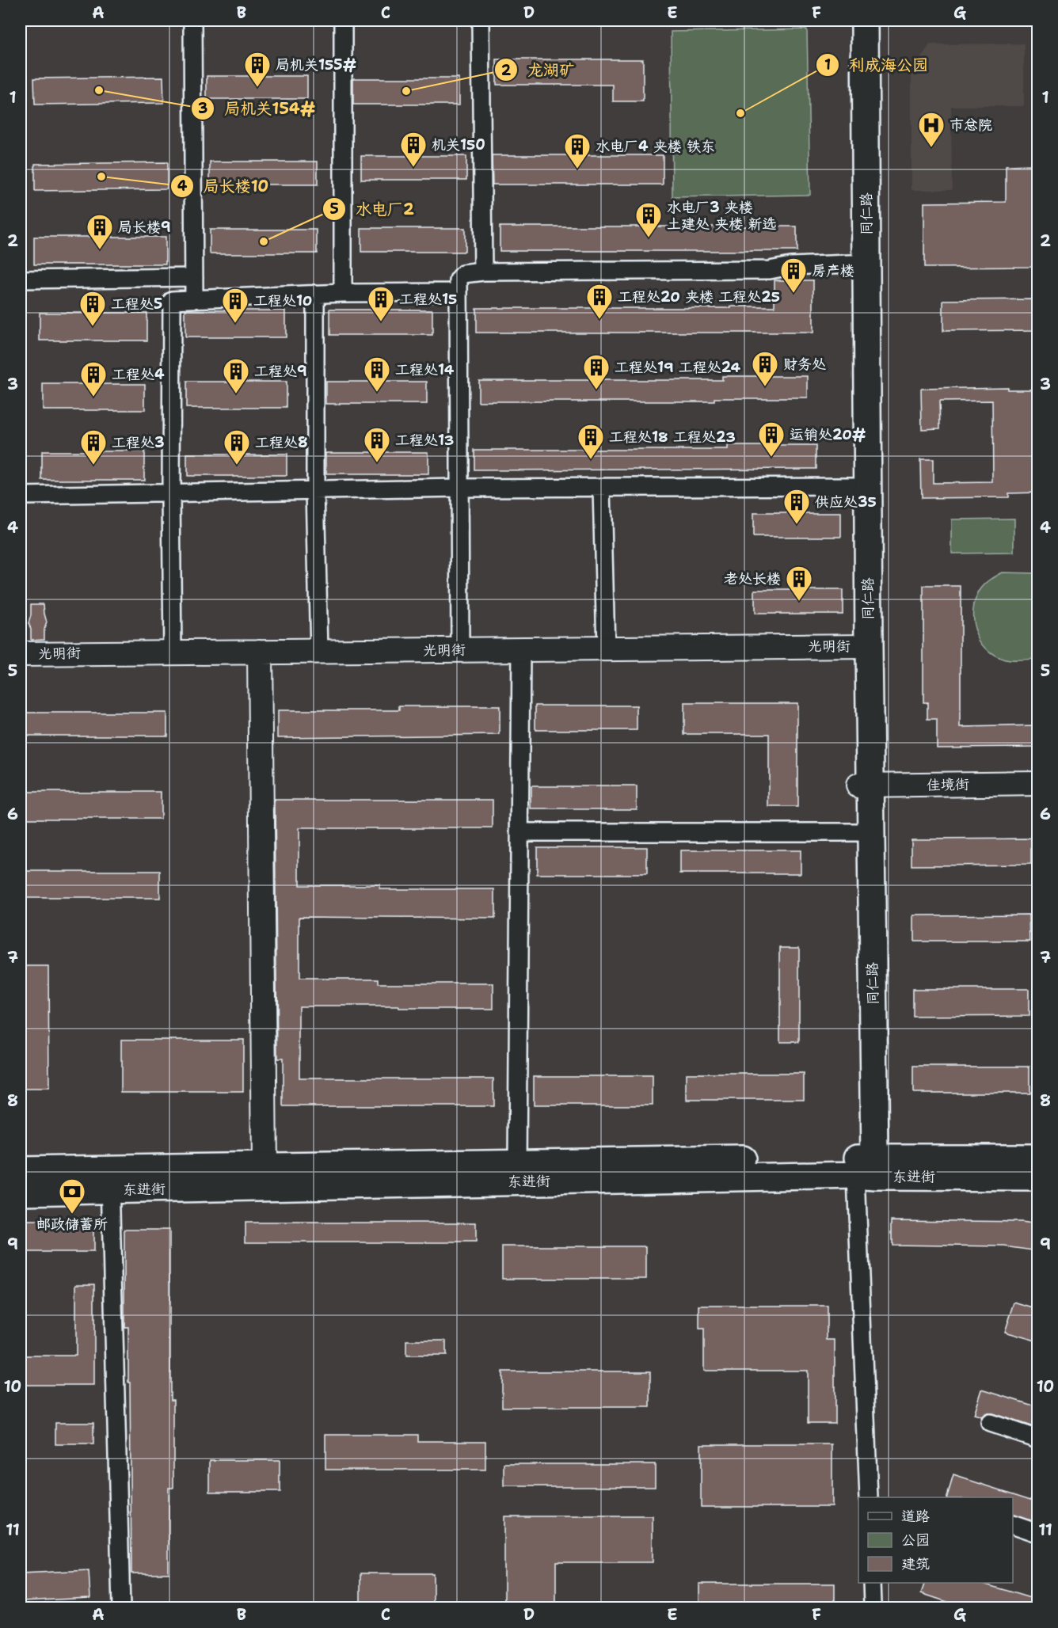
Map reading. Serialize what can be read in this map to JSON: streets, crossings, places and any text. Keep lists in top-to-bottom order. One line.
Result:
{"streets":{"main road":["同仁路","光明街","佳境街","东进街"]},"crossings":[["同仁路","光明街"],["同仁路","佳境街"],["同仁路","东进街"]],"places":{"building":["局机关155#","机关150","水电厂4 夹楼 铁东","水电厂3 夹楼 土建处 夹楼 新选","局长楼9","房产楼","工程处20 夹楼 工程处25","工程处15","工程处10","工程处5","财务处","工程处19 工程处24","工程处14","工程处9","工程处4","运销处20#","工程处18 工程处23","工程处13","工程处3","工程处8","供应处35","老处长楼"],"other":["局机关154#","龙湖矿","利成海公园","局长楼10","水电厂2"],"hospital":["市总院"],"bank":["邮政储蓄所"]},"legend":["道路","公园","建筑"],"grid":{"columns":["A","B","C","D","E","F","G"],"rows":["1","2","3","4","5","6","7","8","9","10","11"]}}
